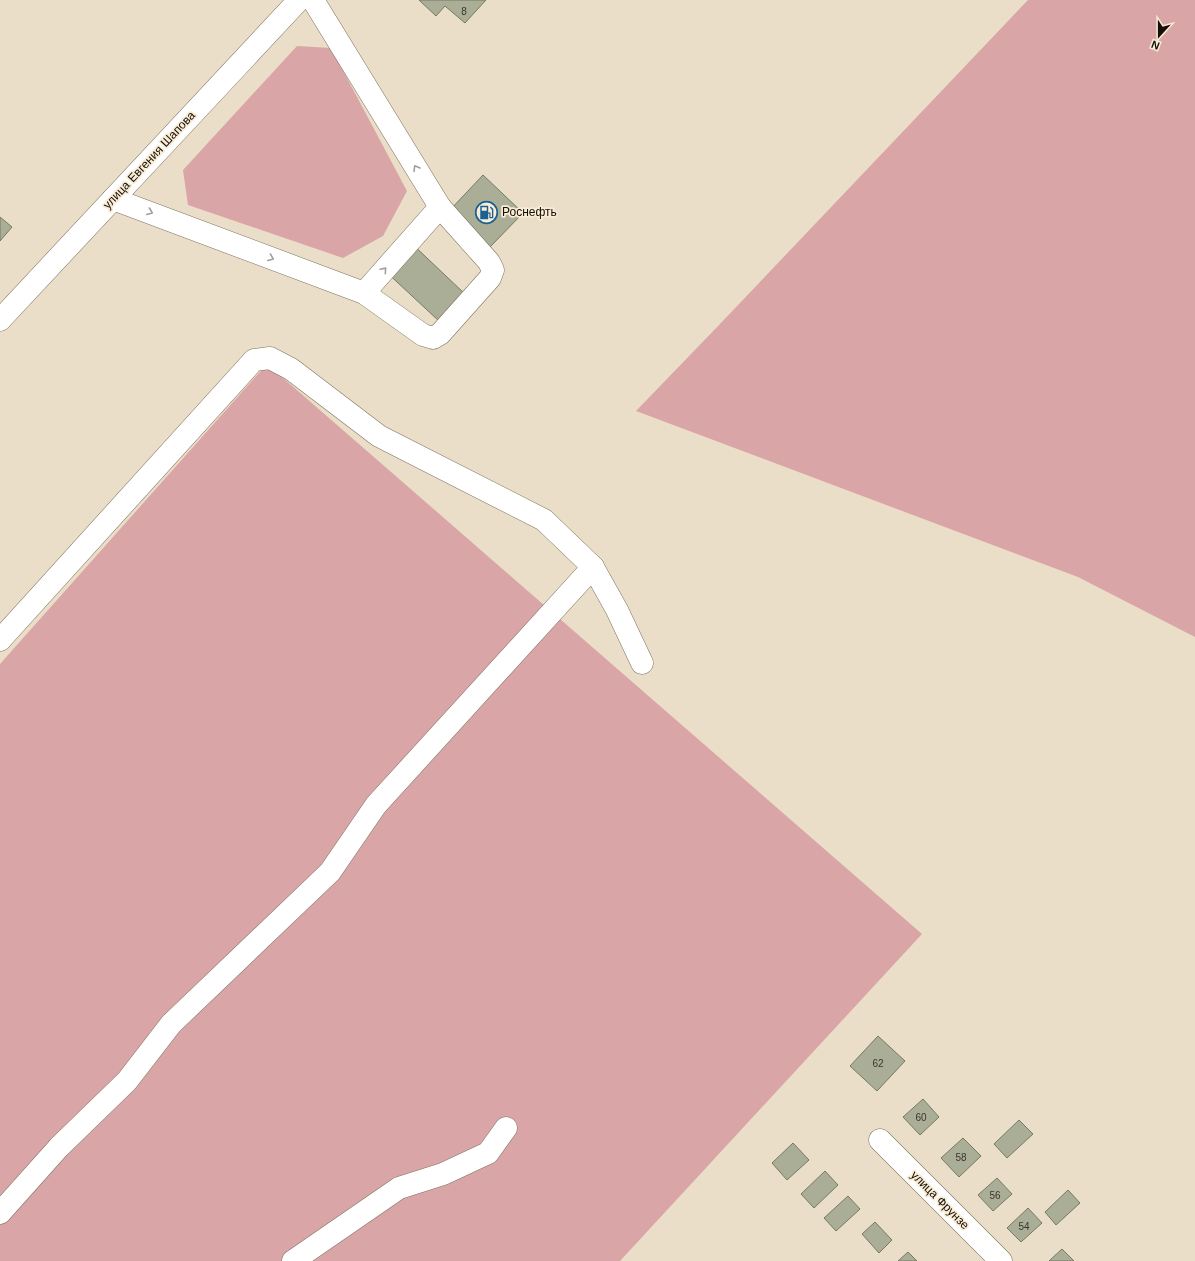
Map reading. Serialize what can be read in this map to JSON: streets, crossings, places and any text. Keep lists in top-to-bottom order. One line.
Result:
{"streets":{"street":["улица Евгения Шапова","улица Фрунзе"]},"places":{"fuel station":["Роснефть"]},"house_numbers":["8","62","60","58","56","54"],"north":"bottom"}
